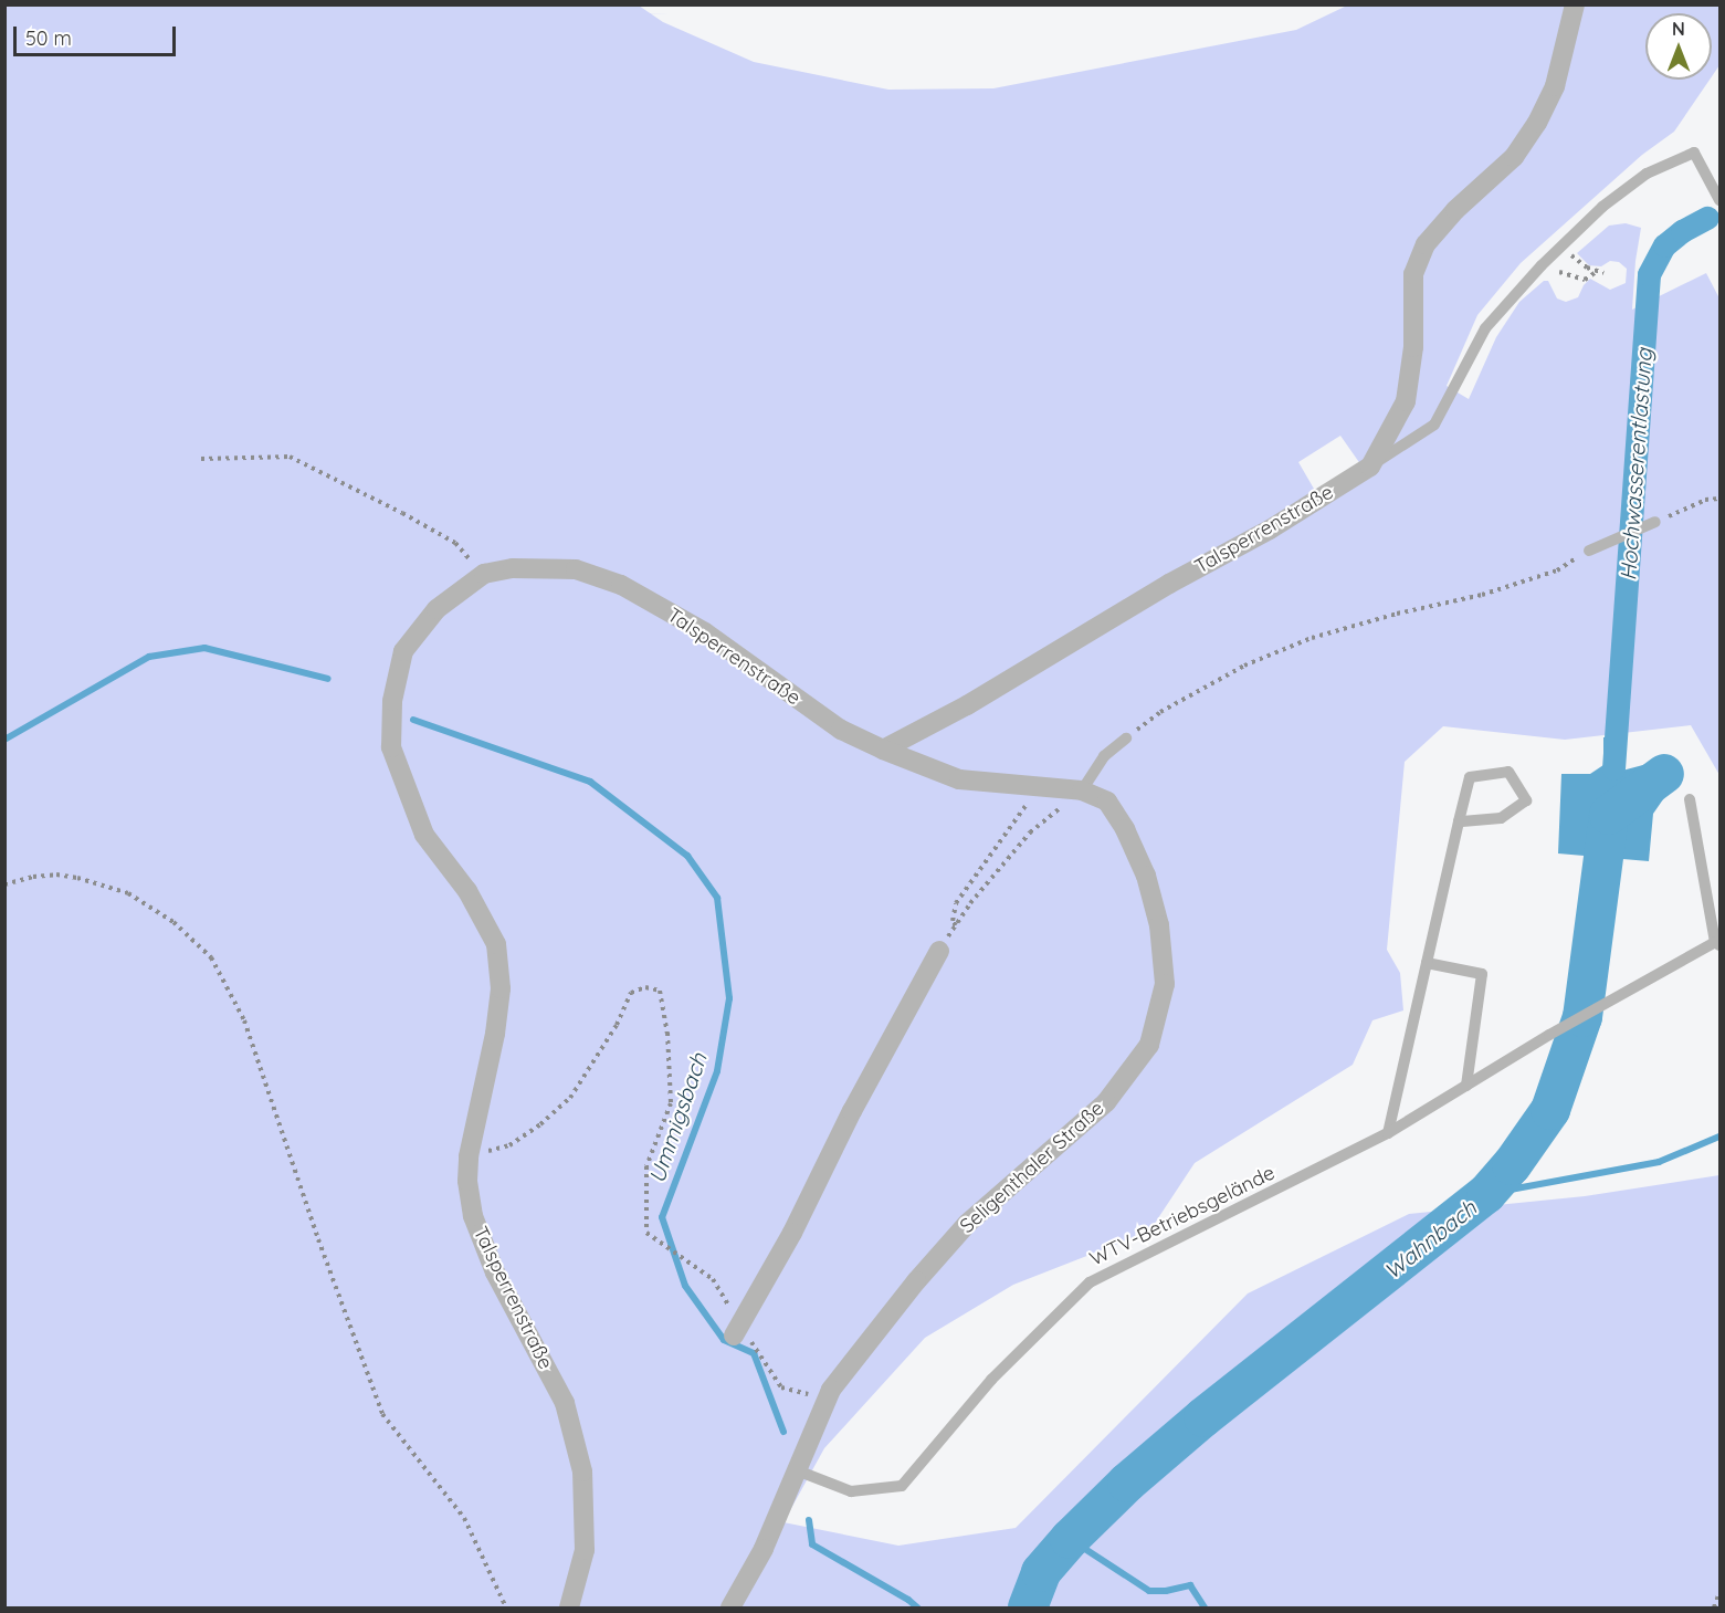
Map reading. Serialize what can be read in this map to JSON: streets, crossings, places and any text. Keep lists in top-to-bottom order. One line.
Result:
{"streets":{"street":["Talsperrenstraße","Seligenthaler Straße"],"lane":["WTV-Betriebsgelände"]},"crossings":[["Talsperrenstraße","Seligenthaler Straße"],["Seligenthaler Straße","WTV-Betriebsgelände"]],"water":["Hochwasserentlastung","Ummigsbach","Wahnbach"],"scale_bar":"50 m","north":"top"}
